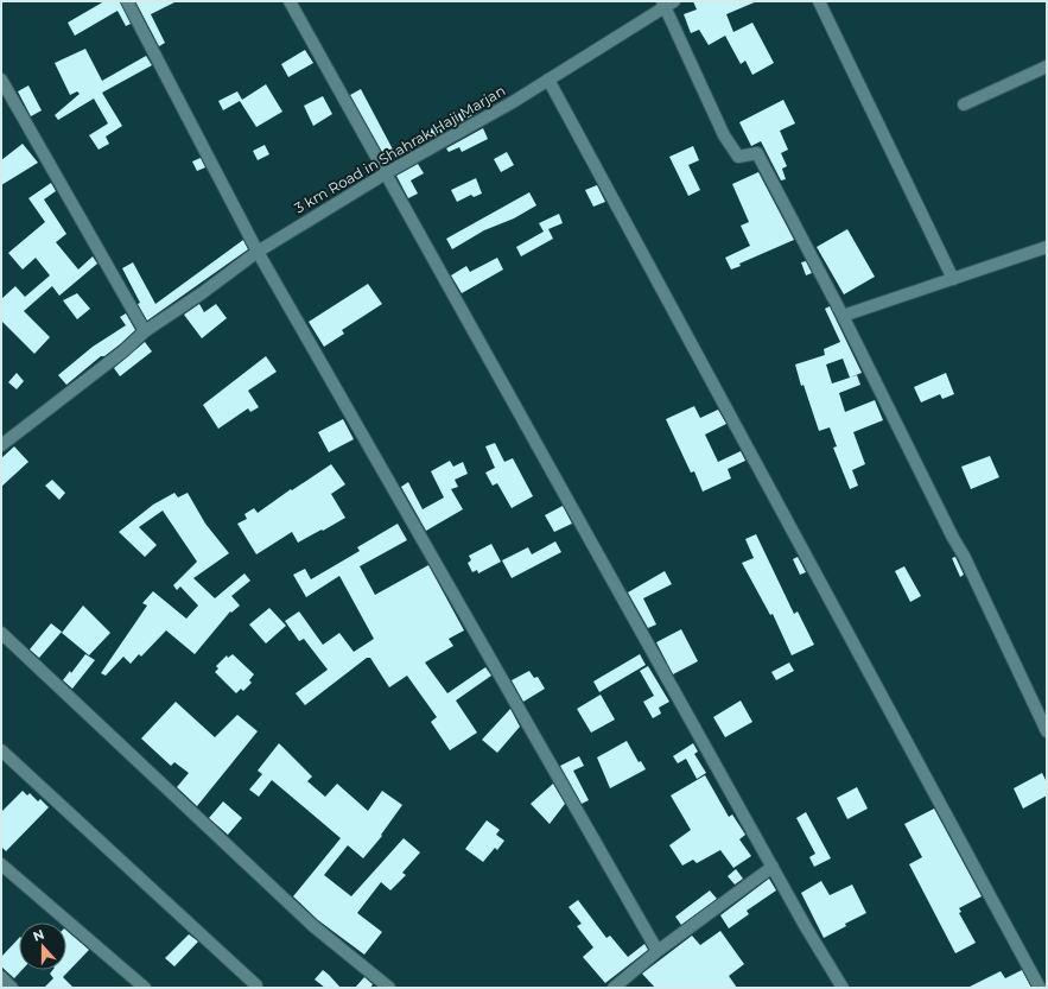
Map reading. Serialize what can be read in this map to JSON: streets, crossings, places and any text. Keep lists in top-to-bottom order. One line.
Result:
{"streets":{"street":["3 km Road in Shahrak Haji Marjan"]},"north":"top"}
